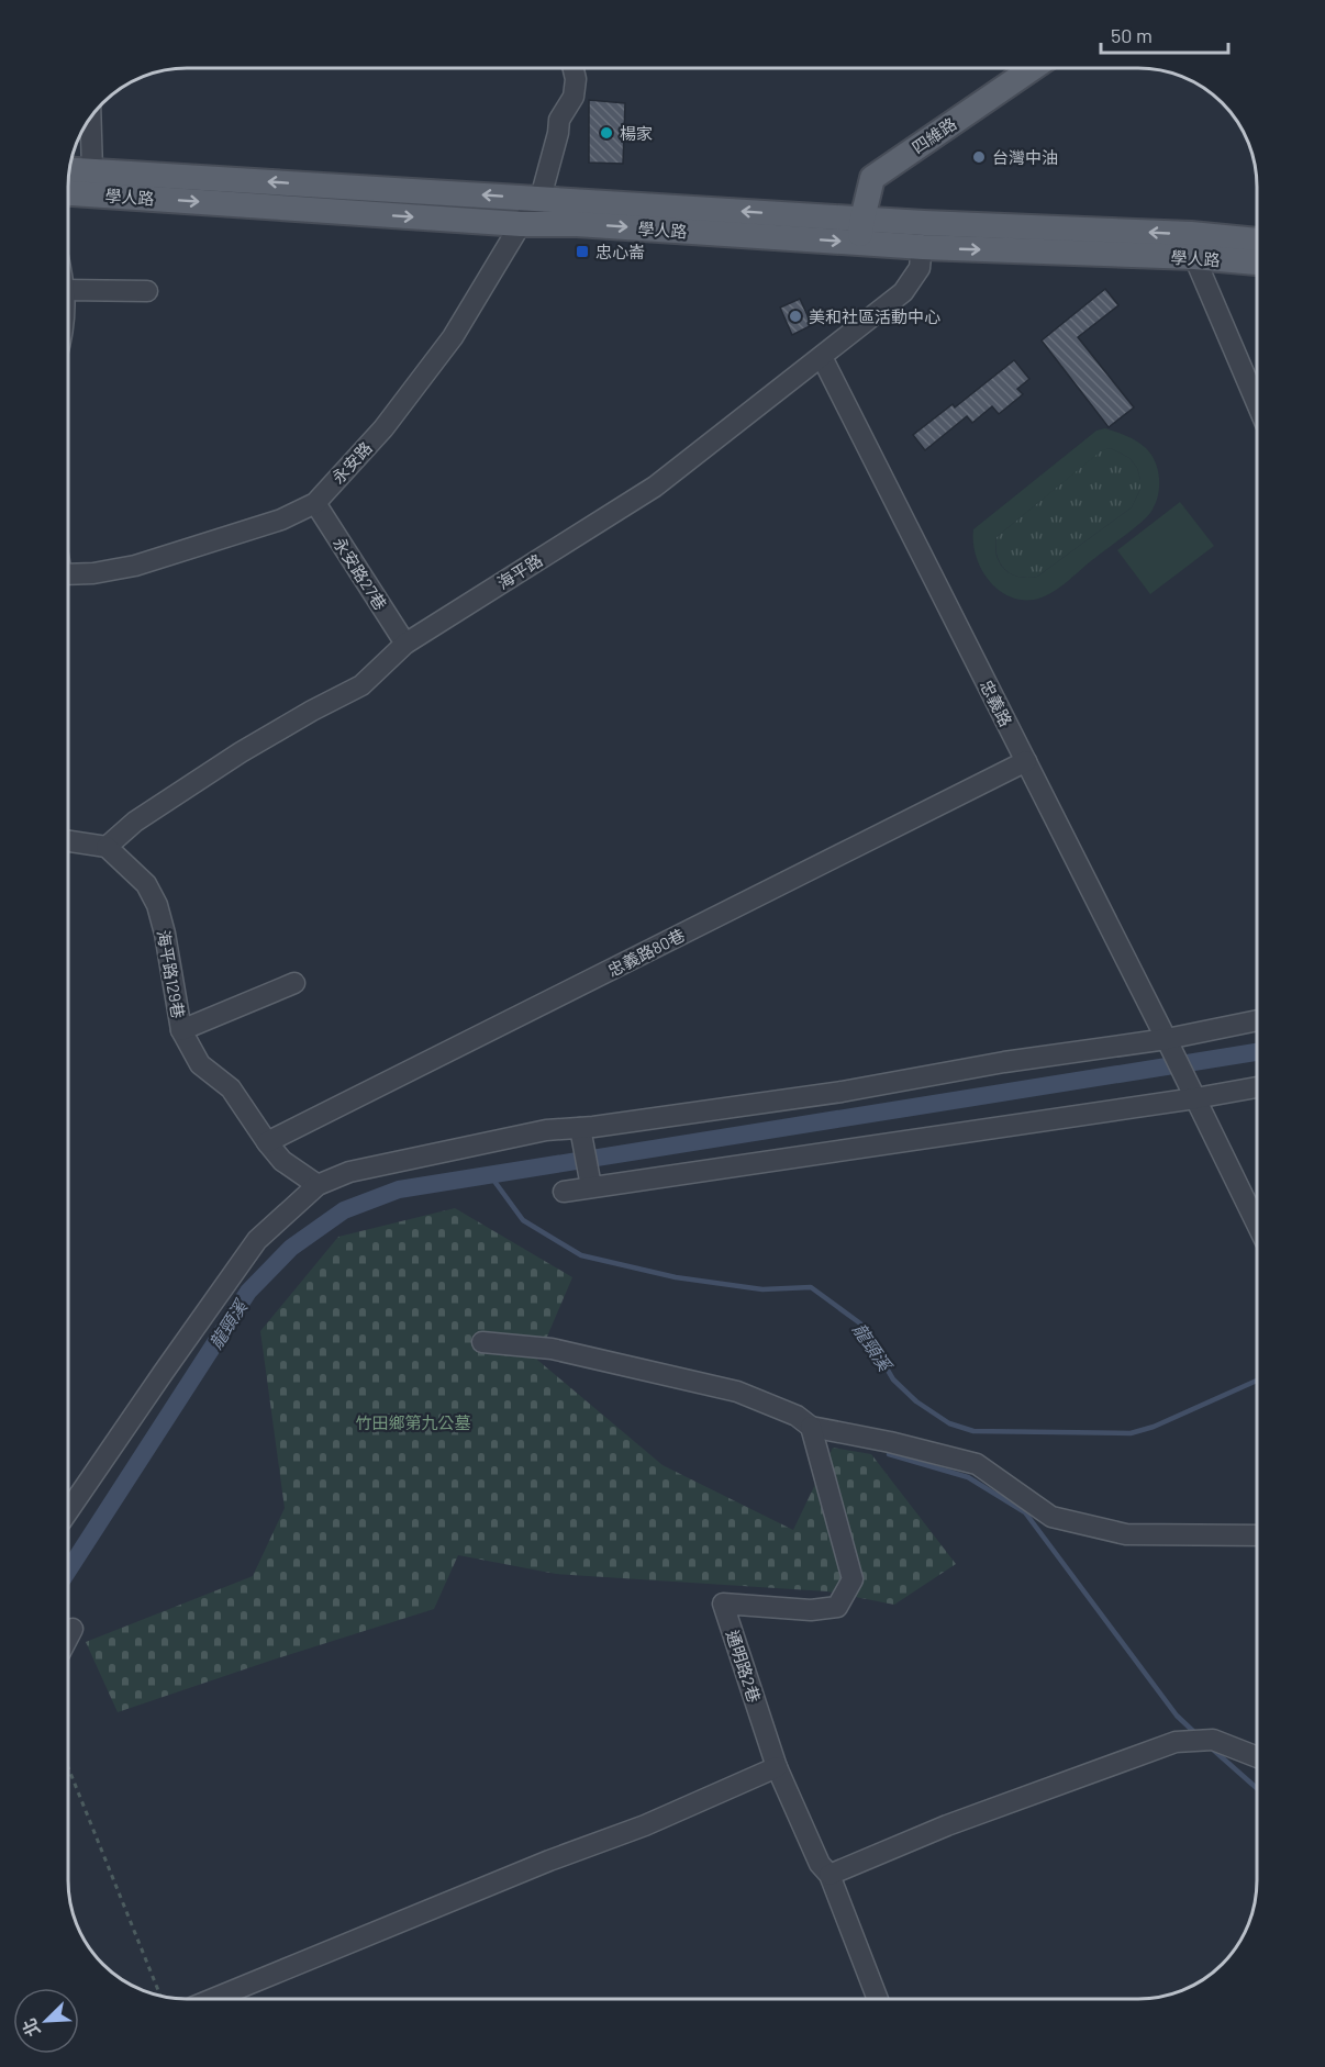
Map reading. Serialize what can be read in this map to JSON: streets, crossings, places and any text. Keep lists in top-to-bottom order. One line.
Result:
{"streets":{"main road":["四維路","學人路"],"street":["永安路","海平路","永安路27巷","忠義路","忠義路80巷","海平路129巷","通明路2巷"]},"crossings":[["四維路","學人路"],["學人路","永安路"],["學人路","海平路"],["永安路","永安路27巷"],["海平路","永安路27巷"],["海平路","忠義路"],["海平路","海平路129巷"],["忠義路","忠義路80巷"],["忠義路80巷","海平路129巷"]],"water":["龍頸溪"],"parks":["竹田鄉第九公墓"],"places":{"other":["楊家","台灣中油","美和社區活動中心"],"transit":["忠心崙"]},"scale_bar":"50 m","north":"bottom left"}
